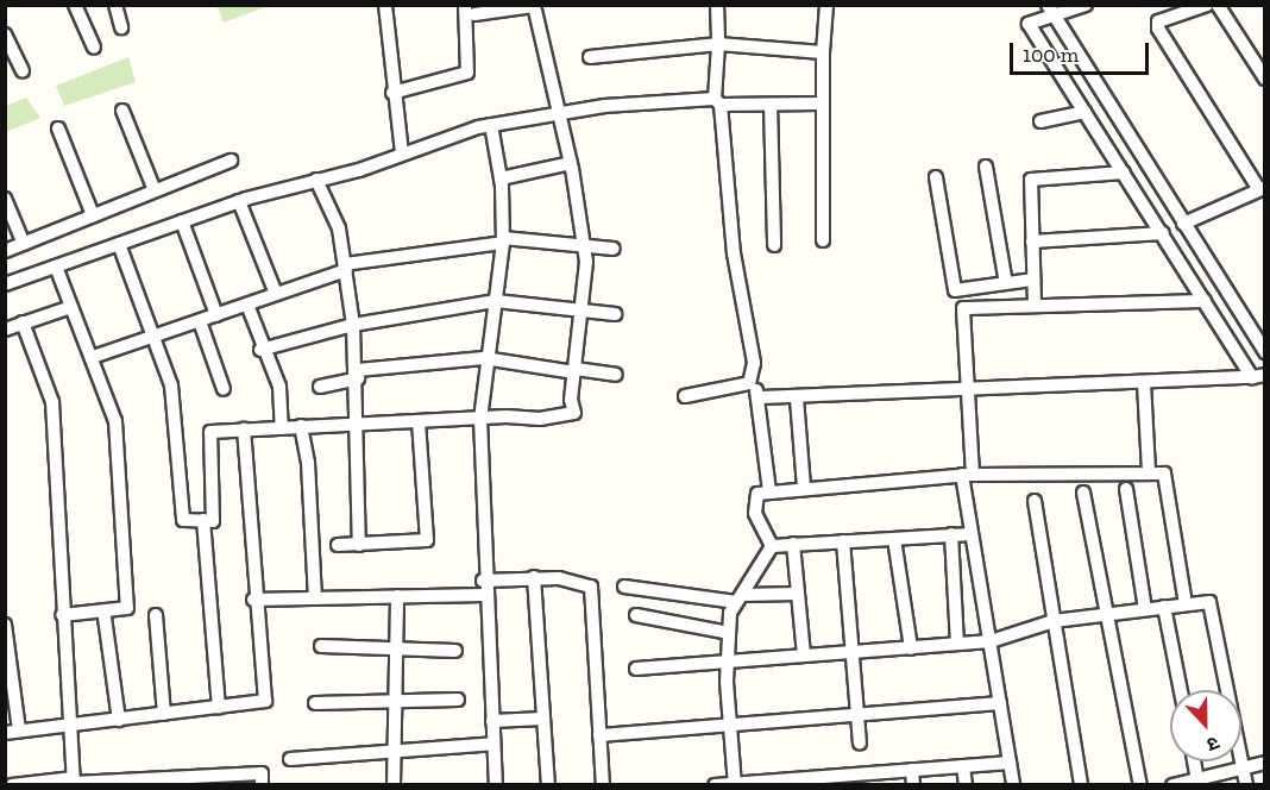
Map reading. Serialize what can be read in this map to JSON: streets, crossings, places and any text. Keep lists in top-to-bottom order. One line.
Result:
{"scale_bar":"100 m","north":"bottom"}
